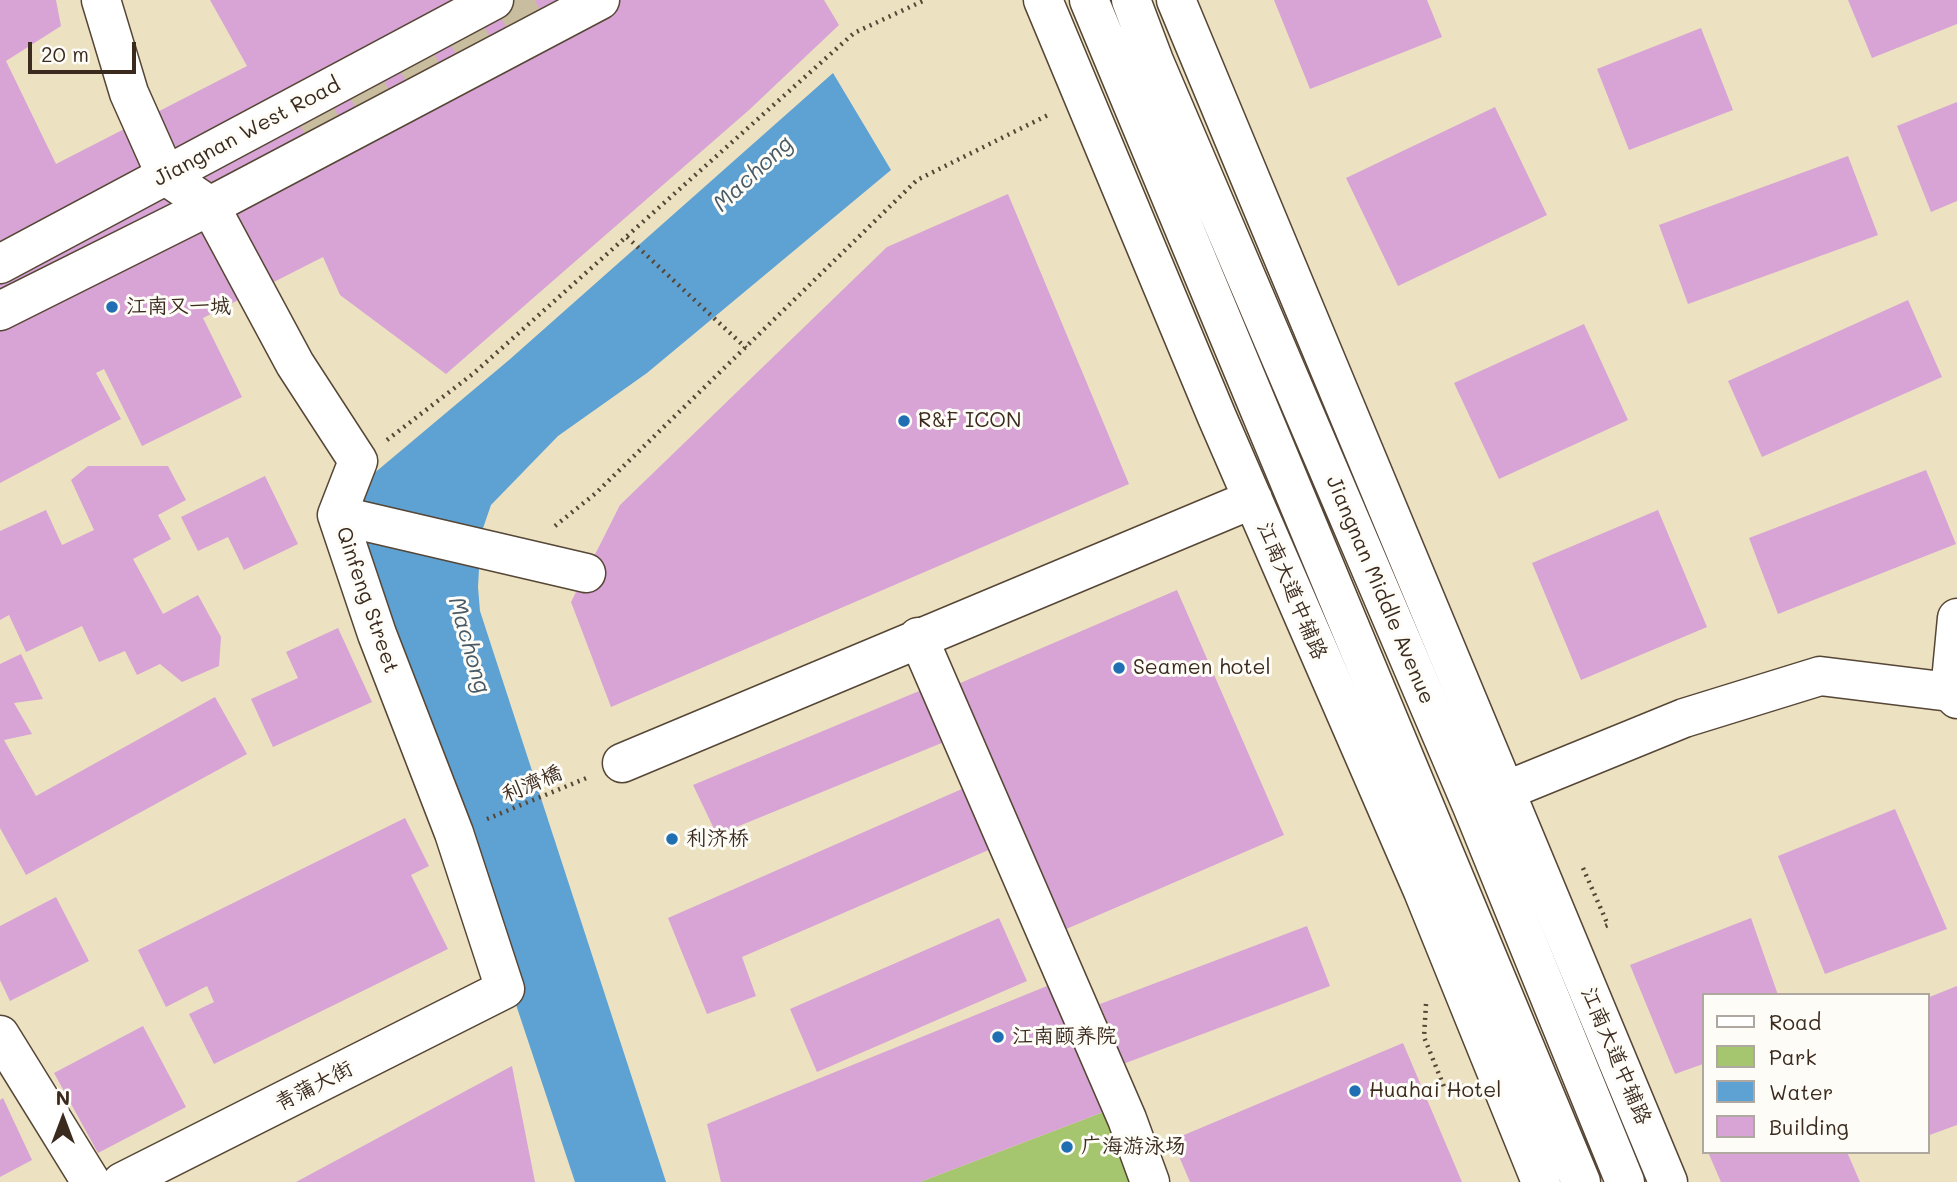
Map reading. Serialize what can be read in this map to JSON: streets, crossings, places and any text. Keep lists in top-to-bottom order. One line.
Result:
{"streets":{"street":["Jiangnan West Road","Jiangnan Middle Avenue","江南大道中辅路","Qinfeng Street","青蒲大街"],"path":["利濟橋"]},"crossings":[["Jiangnan Middle Avenue","江南大道中辅路"],["Qinfeng Street","利濟橋"],["Qinfeng Street","青蒲大街"]],"water":["Machong"],"places":["江南又一城","R&F ICON","Seamen hotel","利济桥","江南颐养院","Huahai Hotel","广海游泳场"],"legend":["Road","Park","Water","Building"],"scale_bar":"20 m","north":"top"}
